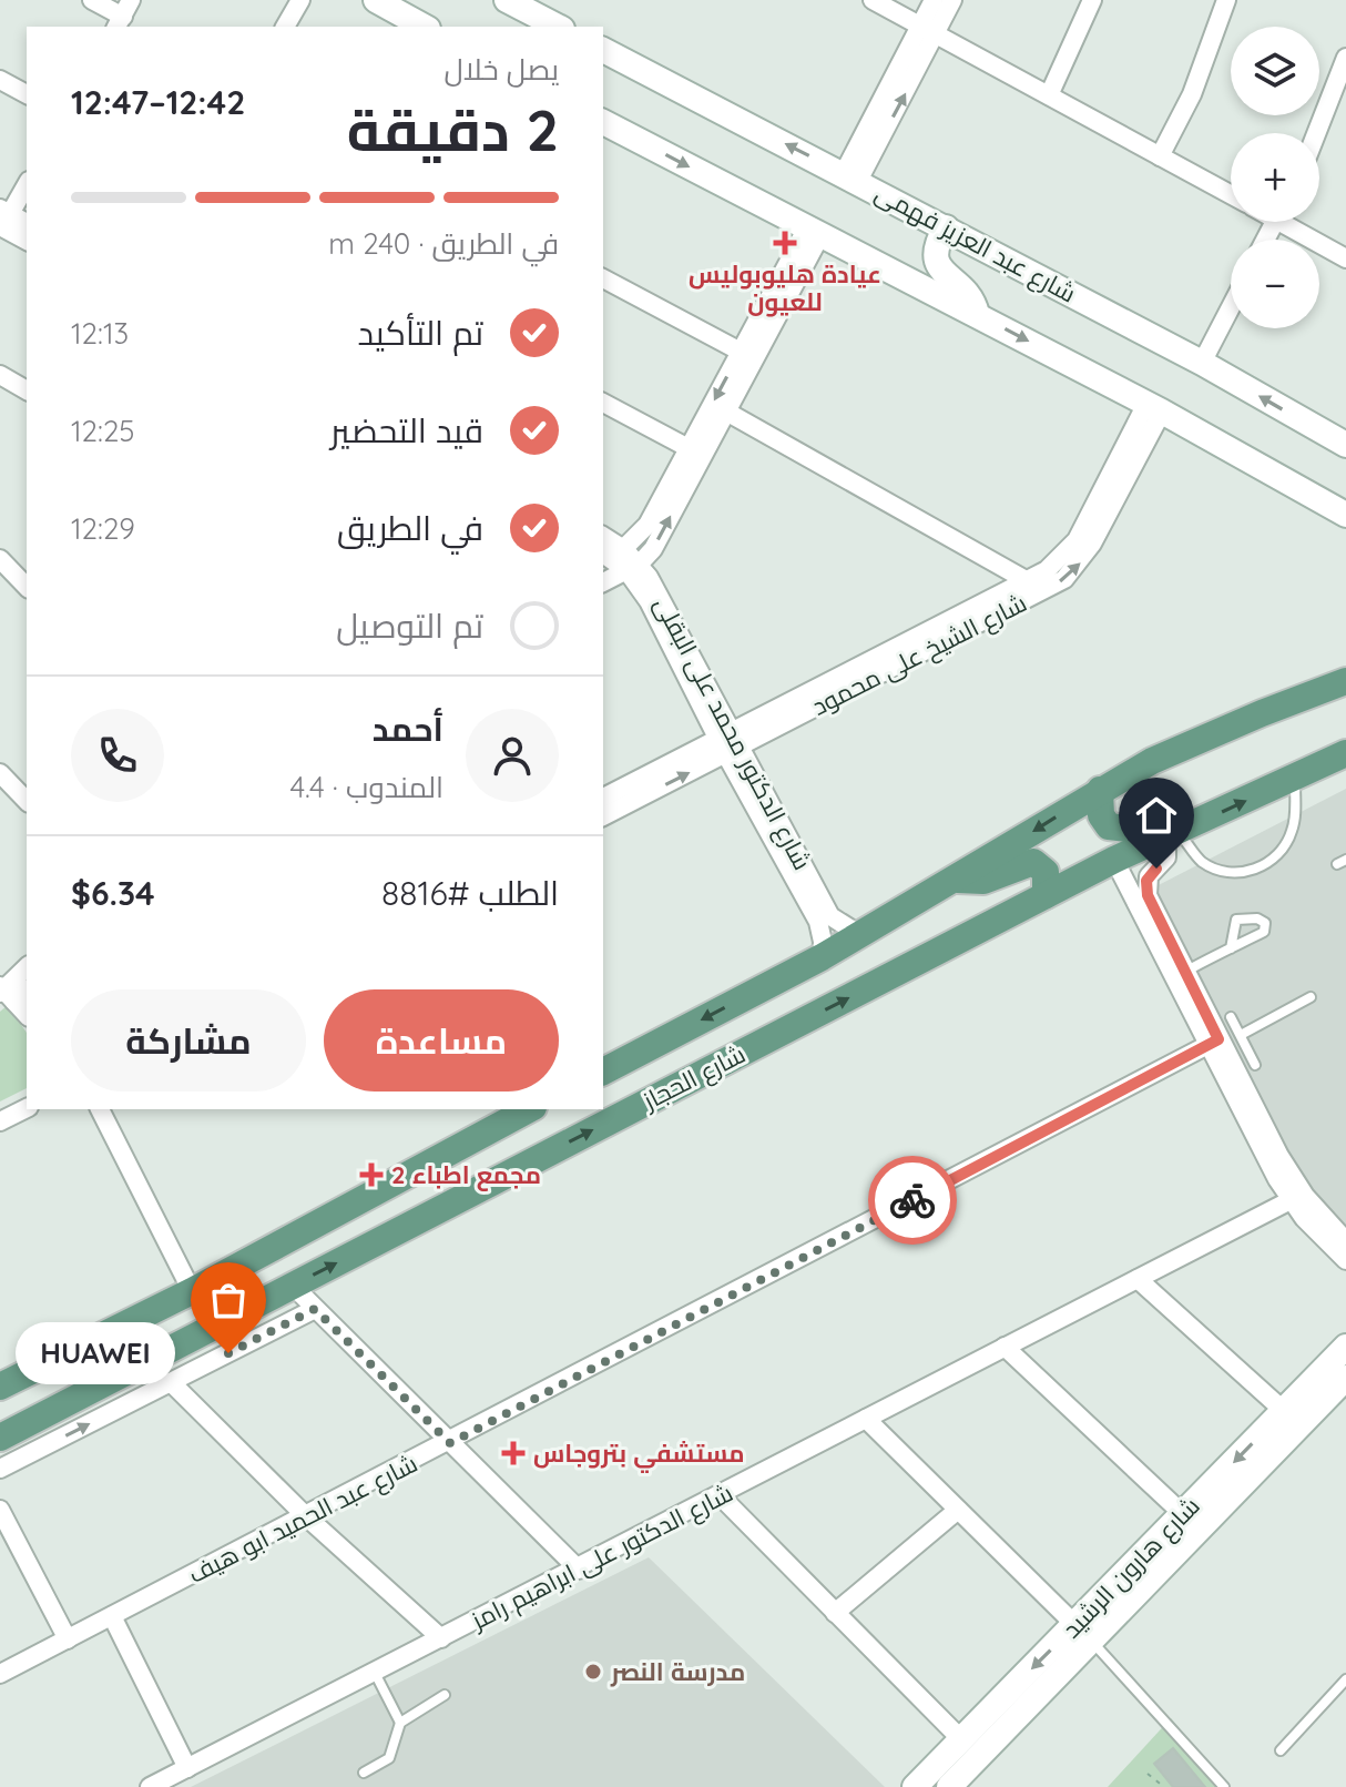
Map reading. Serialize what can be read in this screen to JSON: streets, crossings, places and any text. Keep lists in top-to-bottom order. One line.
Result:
{"streets":{"main road":["شارع عبد العزيز فهمى","شارع الحجاز","شارع هارون الرشيد"],"street":["شارع الشيخ على محمود","شارع الدكتور محمد على البقلى","شارع عبد الحميد ابو هيف","شارع الدكتور على ابراهيم رامز"]},"crossings":[["شارع الشيخ على محمود","شارع الدكتور محمد على البقلى"],["شارع الدكتور محمد على البقلى","شارع الحجاز"]],"places":{"health":["عيادة هليوبوليس للعيون","مجمع اطباء 2","مستشفي بتروجاس"],"other":["HUAWEI","مدرسة النصر"]},"page":{"map_buttons":["+","−"],"heading":["2 دقيقة","يصل خلال","12:42–12:47"],"panel":["أحمد","المندوب · 4.4","الطلب #8816","$6.34"],"bar":"في الطريق · 240 m","list":[["تم التأكيد","12:13"],["قيد التحضير","12:25"],["في الطريق","12:29"],"تم التوصيل"],"buttons":["مساعدة","مشاركة"],"bubble":"HUAWEI"}}
